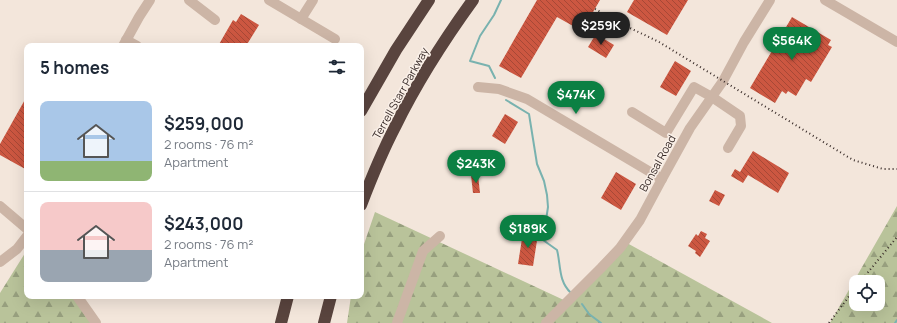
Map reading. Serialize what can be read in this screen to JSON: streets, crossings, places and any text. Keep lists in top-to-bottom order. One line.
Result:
{"streets":{"highway":["Terrell Starr Parkway"],"street":["Bonsal Road"]},"page":{"price":["$259K","$564K","$474K","$243K","$189K"],"heading":"5 homes","list":[{"name":"$259,000","note":"2 rooms · 76 m² · Apartment"},{"name":"$243,000","note":"2 rooms · 76 m² · Apartment"}]}}
